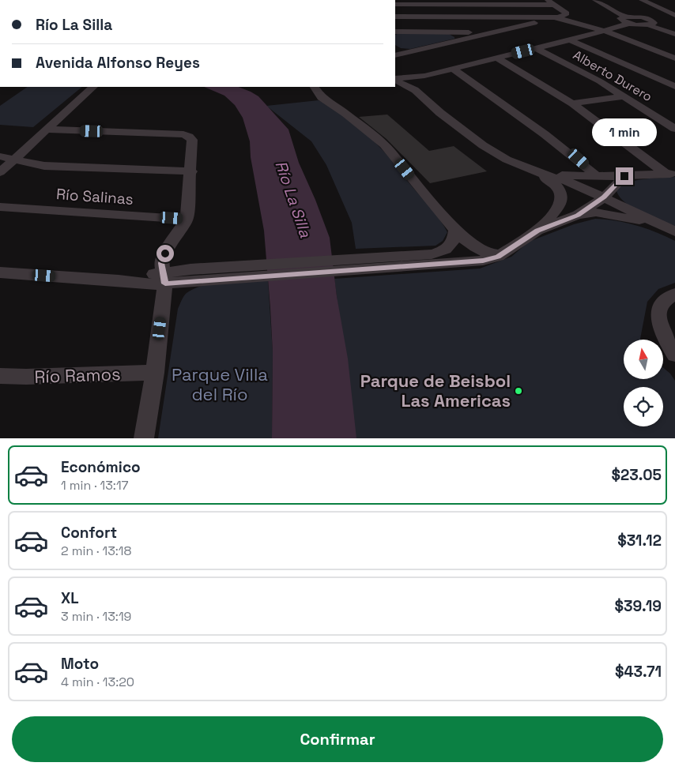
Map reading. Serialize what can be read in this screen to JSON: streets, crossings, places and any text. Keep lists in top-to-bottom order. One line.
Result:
{"streets":{"street":["Alberto Durero","Río Salinas","Río Ramos"]},"water":["Río La Silla"],"parks":["Parque Villa del Río"],"places":["Parque de Beisbol Las Americas"],"north":"top","page":{"banner":["Río La Silla","Avenida Alfonso Reyes"],"bubble":"1 min","list":[{"name":"Económico","note":"1 min · 13:17","value":"$23.05"},{"name":"Confort","note":"2 min · 13:18","value":"$31.12"},{"name":"XL","note":"3 min · 13:19","value":"$39.19"},{"name":"Moto","note":"4 min · 13:20","value":"$43.71"}],"buttons":"Confirmar"}}
